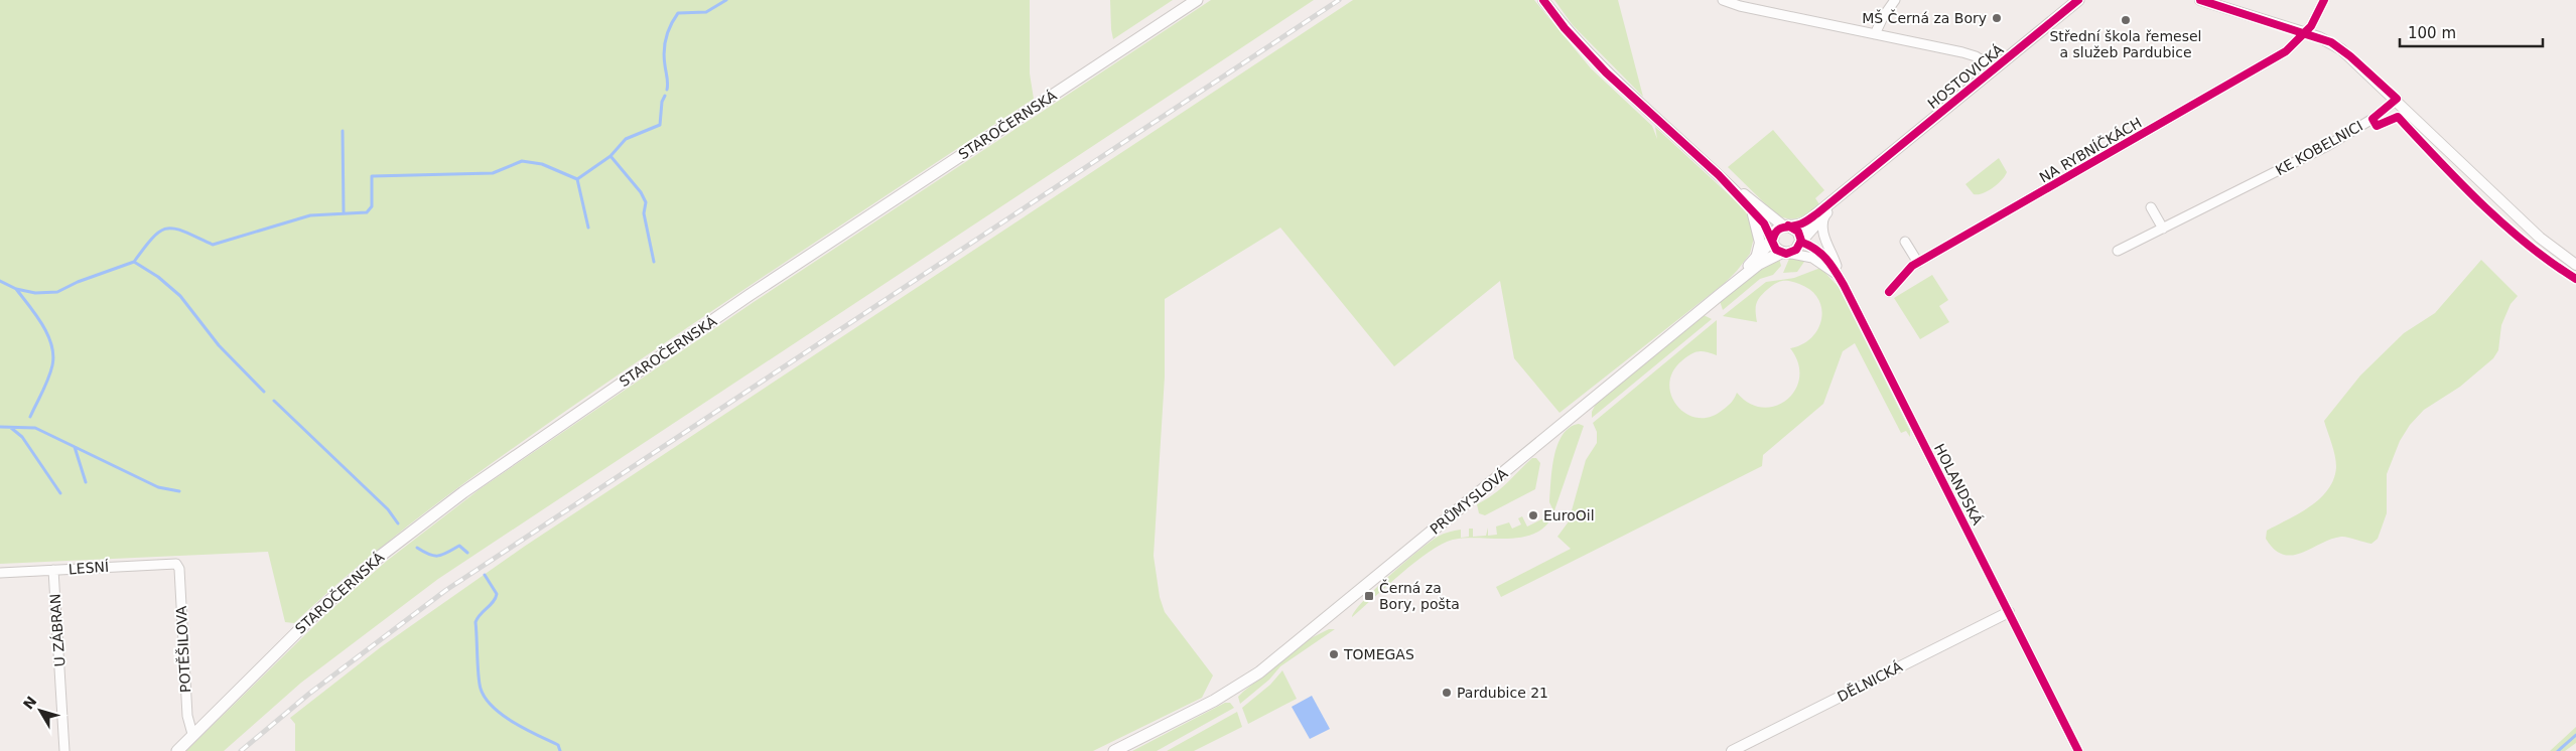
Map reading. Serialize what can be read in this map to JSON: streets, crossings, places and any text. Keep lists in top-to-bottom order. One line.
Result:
{"streets":{"main road":["HOSTOVICKÁ","STAROČERNSKÁ","PRŮMYSLOVÁ"],"street":["KE KOBELNICI","NA RYBNÍČKÁCH","HOLANDSKÁ","LESNÍ","U ZÁBRAN","POTĚŠILOVA","DĚLNICKÁ"]},"crossings":[["HOSTOVICKÁ","HOLANDSKÁ"],["HOSTOVICKÁ","PRŮMYSLOVÁ"],["STAROČERNSKÁ","POTĚŠILOVA"],["HOLANDSKÁ","PRŮMYSLOVÁ"],["HOLANDSKÁ","DĚLNICKÁ"],["LESNÍ","U ZÁBRAN"],["LESNÍ","POTĚŠILOVA"]],"places":{"other":["MŠ Černá za Bory","Střední škola řemesel a služeb Pardubice","EuroOil","TOMEGAS","Pardubice 21"],"transit":["Černá za Bory, pošta"]},"scale_bar":"100 m","north":"top left"}
